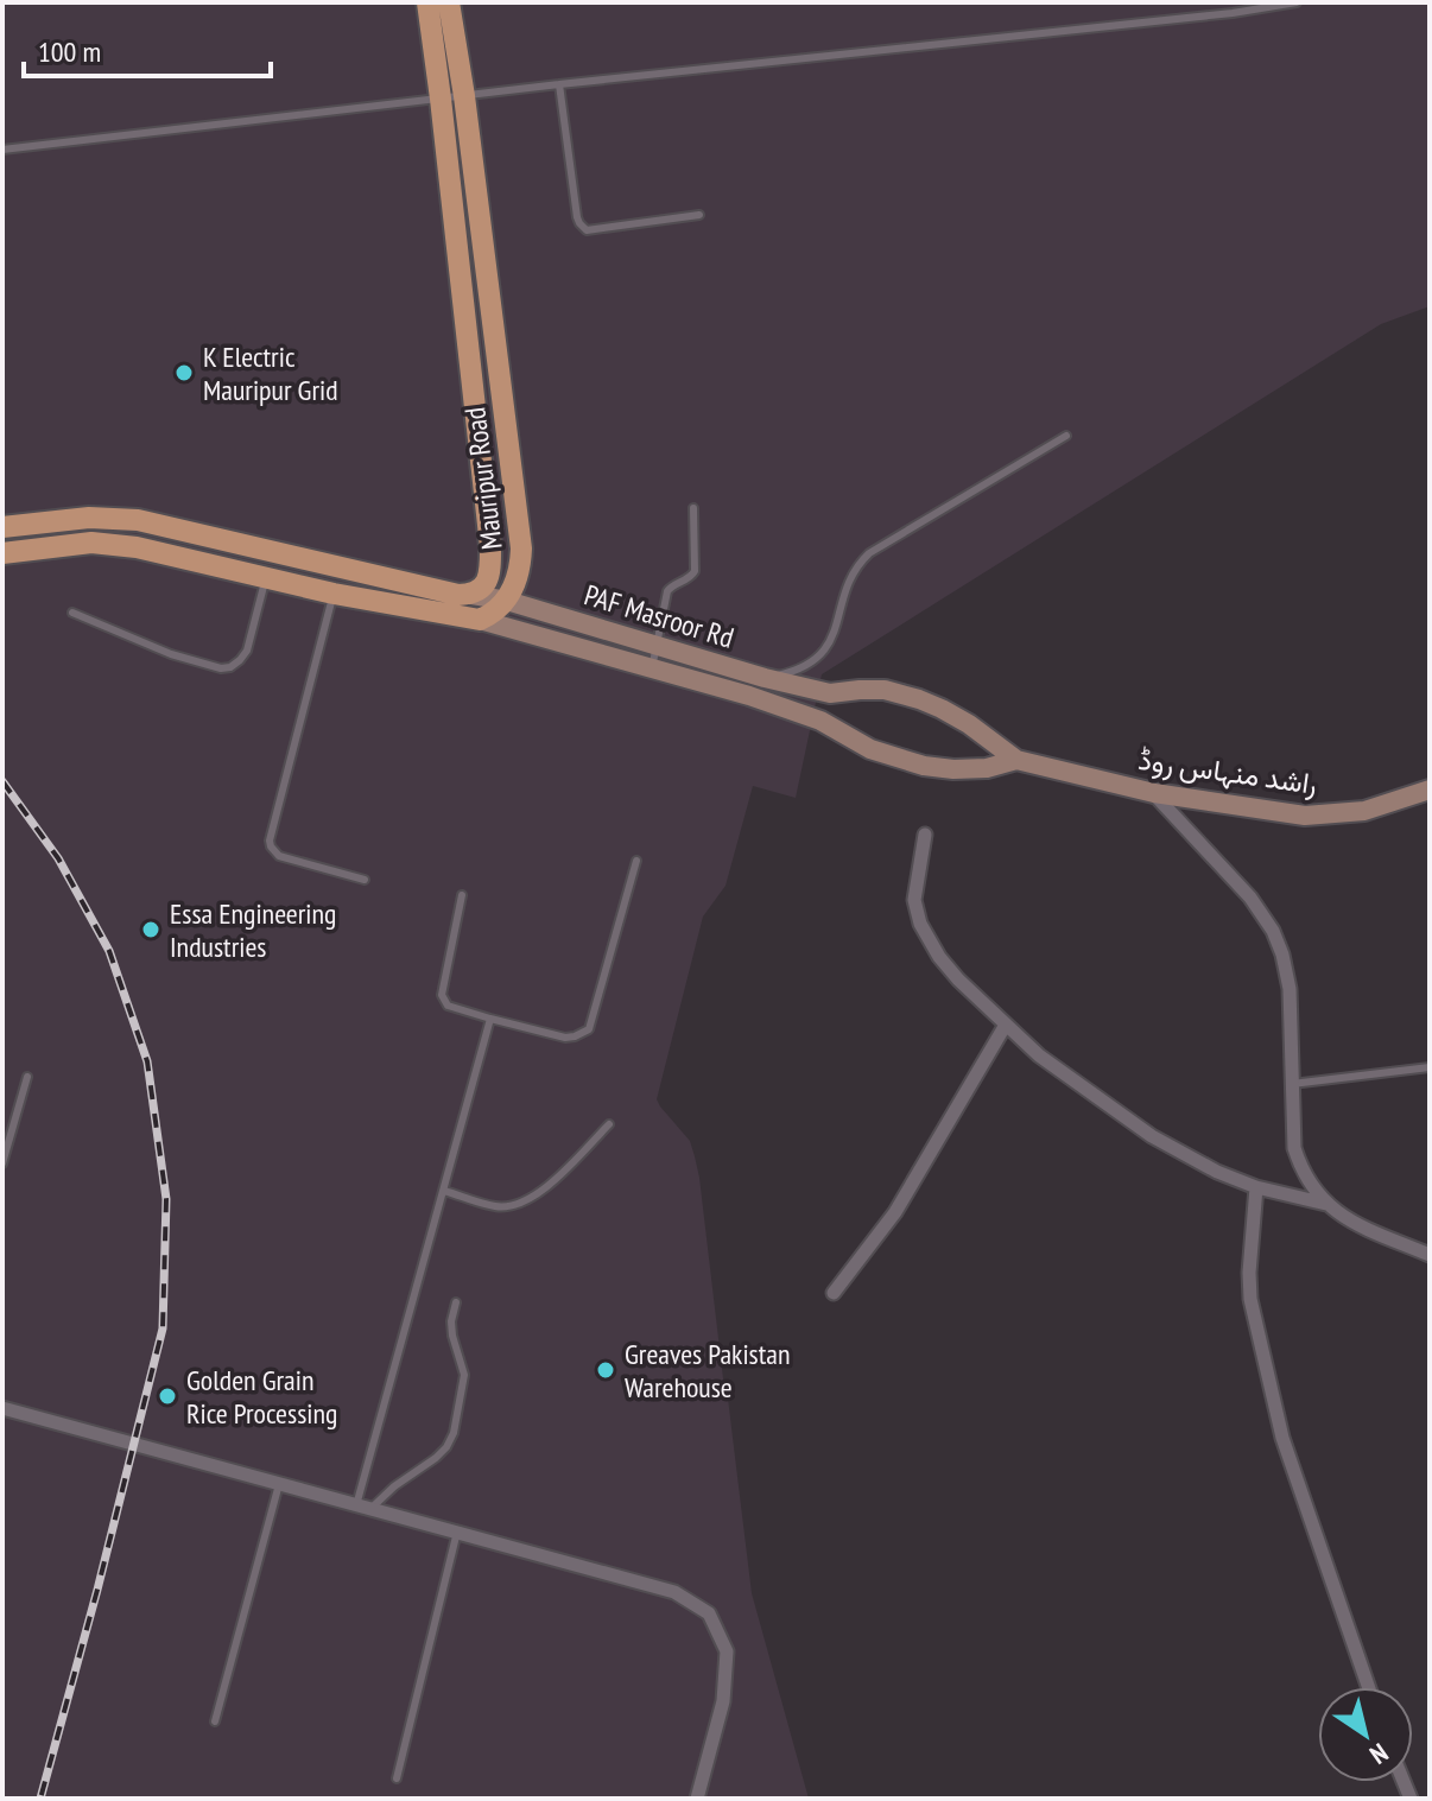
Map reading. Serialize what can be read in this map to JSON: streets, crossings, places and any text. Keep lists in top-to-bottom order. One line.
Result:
{"streets":{"main road":["Mauripur Road","PAF Masroor Rd","راشد منہاس روڈ"]},"crossings":[["Mauripur Road","PAF Masroor Rd"],["PAF Masroor Rd","راشد منہاس روڈ"]],"places":["K Electric Mauripur Grid","Essa Engineering Industries","Greaves Pakistan Warehouse","Golden Grain Rice Processing"],"scale_bar":"100 m","north":"bottom right"}
